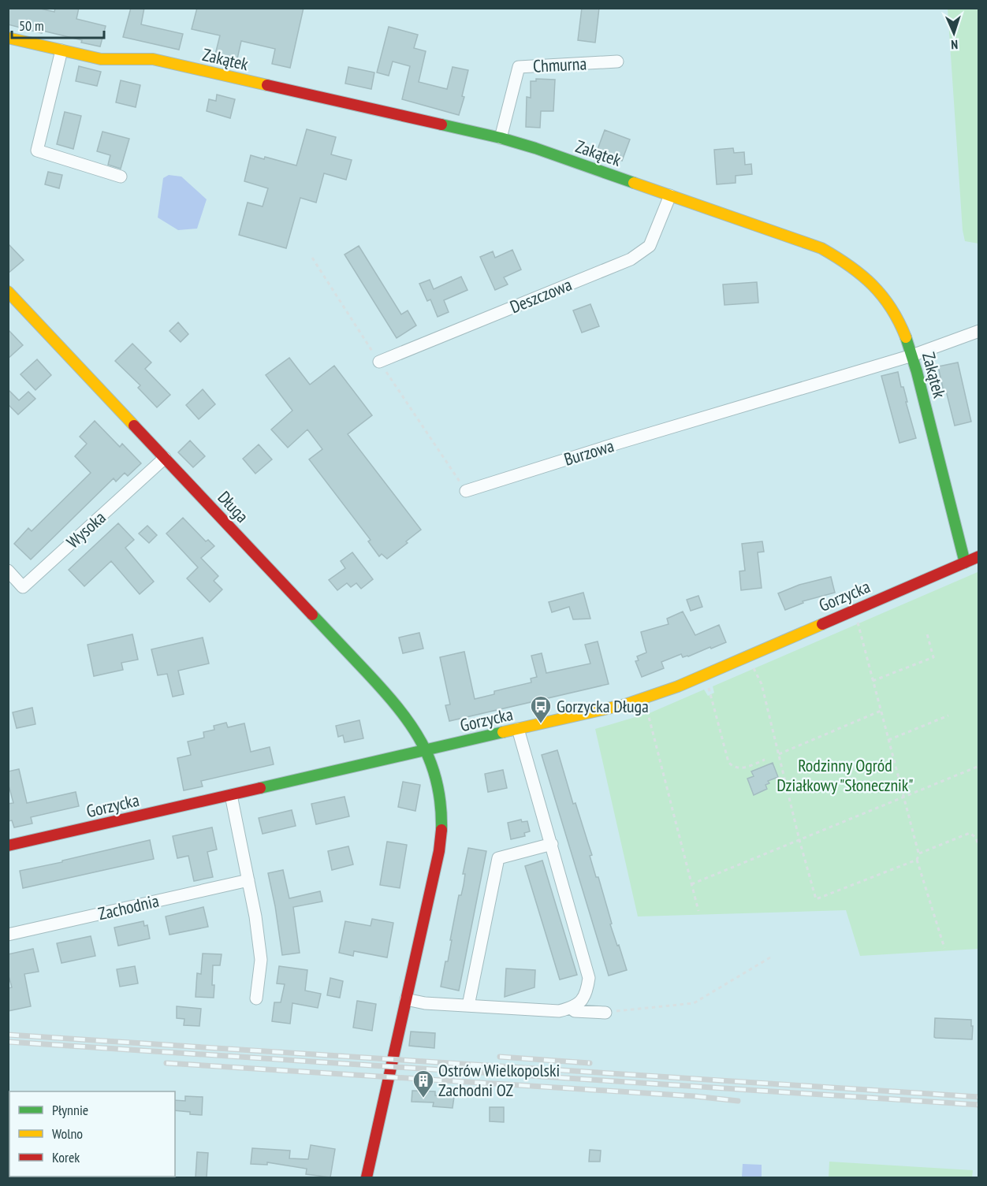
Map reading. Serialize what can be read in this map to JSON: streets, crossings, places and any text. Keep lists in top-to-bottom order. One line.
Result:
{"streets":{"street":["Zakątek","Chmurna","Deszczowa","Burzowa","Długa","Wysoka","Gorzycka","Zachodnia"]},"crossings":[["Zakątek","Chmurna"],["Zakątek","Deszczowa"],["Zakątek","Burzowa"],["Zakątek","Gorzycka"],["Długa","Wysoka"],["Długa","Gorzycka"]],"parks":["Rodzinny Ogród Działkowy \"Słonecznik\""],"places":{"bus stop":["Gorzycka Długa"],"building":["Ostrów Wielkopolski Zachodni OZ"]},"legend":["Płynnie","Wolno","Korek"],"scale_bar":"50 m","north":"bottom"}
